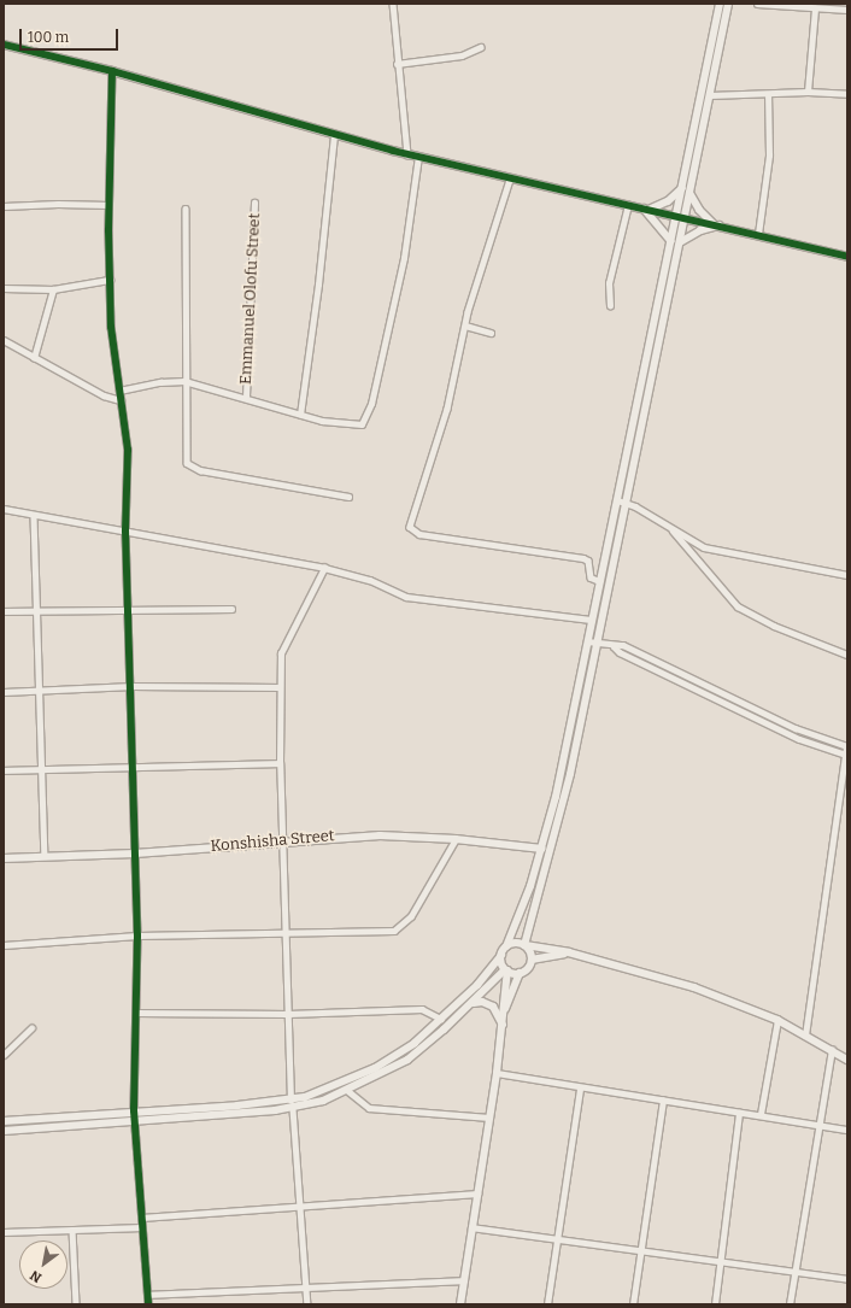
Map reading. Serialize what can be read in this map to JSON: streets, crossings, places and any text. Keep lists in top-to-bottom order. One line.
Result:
{"streets":{"street":["Emmanuel Olofu Street","Konshisha Street"]},"scale_bar":"100 m","north":"bottom left"}
